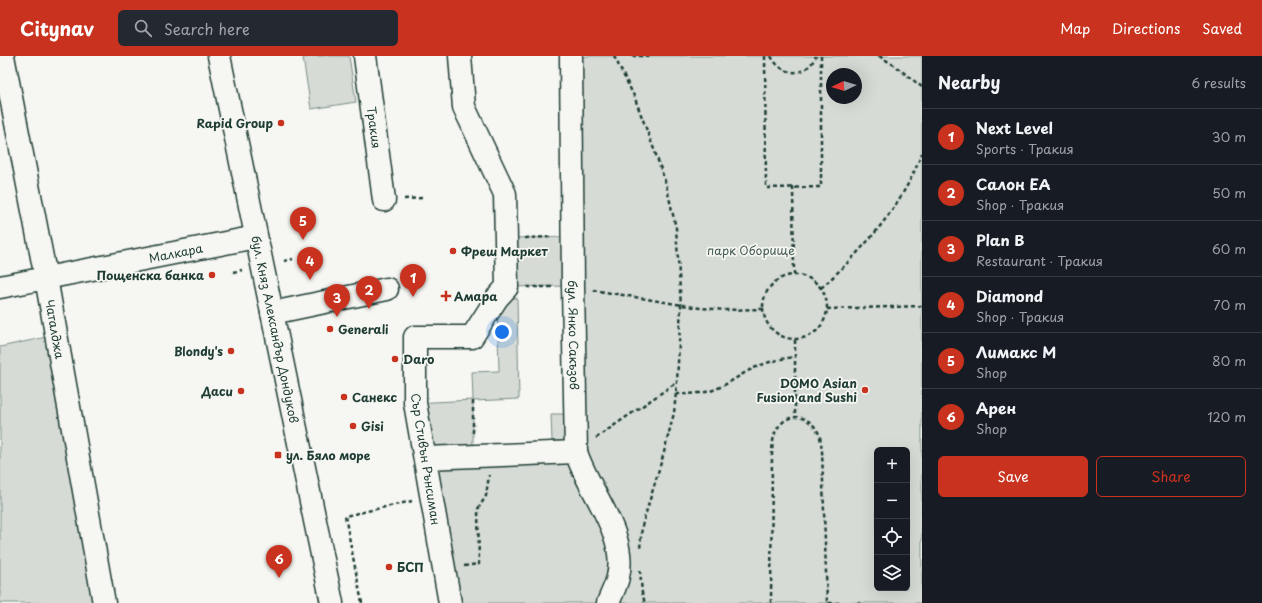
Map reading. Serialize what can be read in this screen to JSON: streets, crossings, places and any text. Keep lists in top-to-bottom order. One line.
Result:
{"streets":{"street":["Тракия","Малкара","Чаталджа","бул. Княз Александър Дондуков","бул. Янко Сакъзов","Сър Стивън Рънсиман"]},"crossings":[["Малкара","Чаталджа"],["Малкара","бул. Княз Александър Дондуков"]],"parks":["парк Оборище"],"places":{"other":["Rapid Group","Фреш Маркет","Пощенска банка","Generali","Blondy's","Daro","DOMO Asian Fusion and Sushi","Даси","Санекс","Gisi","БСП"],"health":["Амара"],"transit":["ул. Бяло море"]},"north":"left","page":{"header":"Citynav","search":"Search here","nav":["Map","Directions","Saved"],"heading":["Nearby","6 results"],"list":[{"mark":"1","name":"Next Level","note":"Sports · Тракия","value":"30 m"},{"mark":"2","name":"Салон ЕА","note":"Shop · Тракия","value":"50 m"},{"mark":"3","name":"Plan B","note":"Restaurant · Тракия","value":"60 m"},{"mark":"4","name":"Diamond","note":"Shop · Тракия","value":"70 m"},{"mark":"5","name":"Лимакс М","note":"Shop","value":"80 m"},{"mark":"6","name":"Арен","note":"Shop","value":"120 m"}],"pins":["5","4","1","2","3","6"],"buttons":["Save","Share"],"map_buttons":["+","−"]}}
